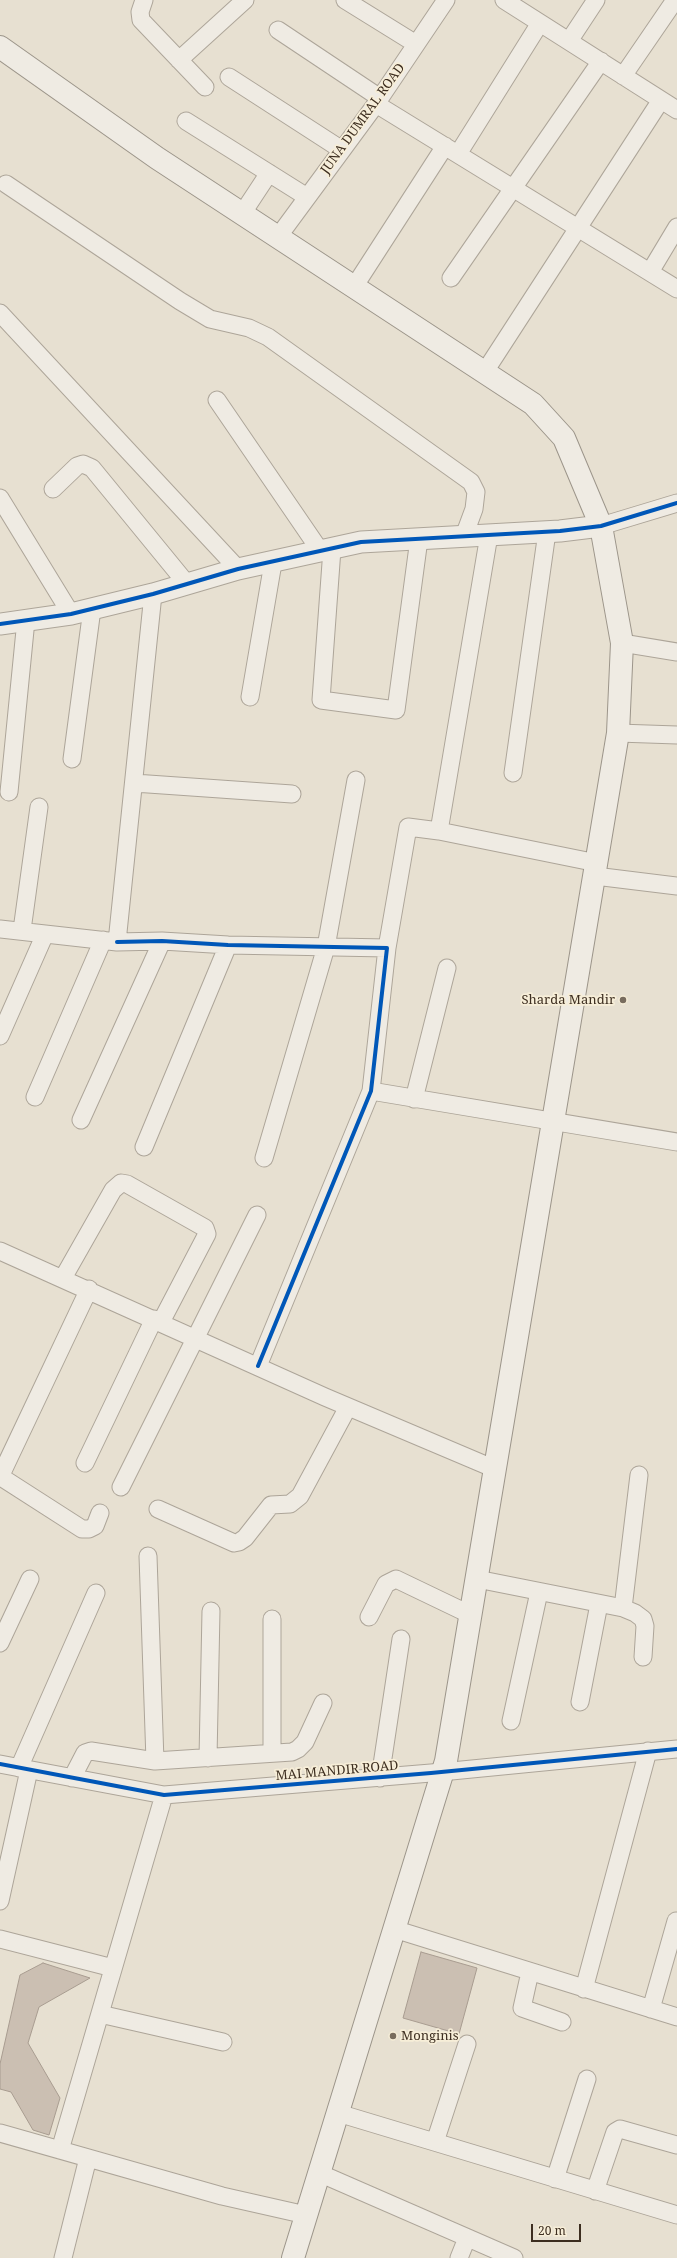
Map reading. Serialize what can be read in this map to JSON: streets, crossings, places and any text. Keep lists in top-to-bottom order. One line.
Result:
{"streets":{"street":["JUNA DUMRAL ROAD","MAI MANDIR ROAD"]},"places":["Sharda Mandir","Monginis"],"scale_bar":"20 m"}
